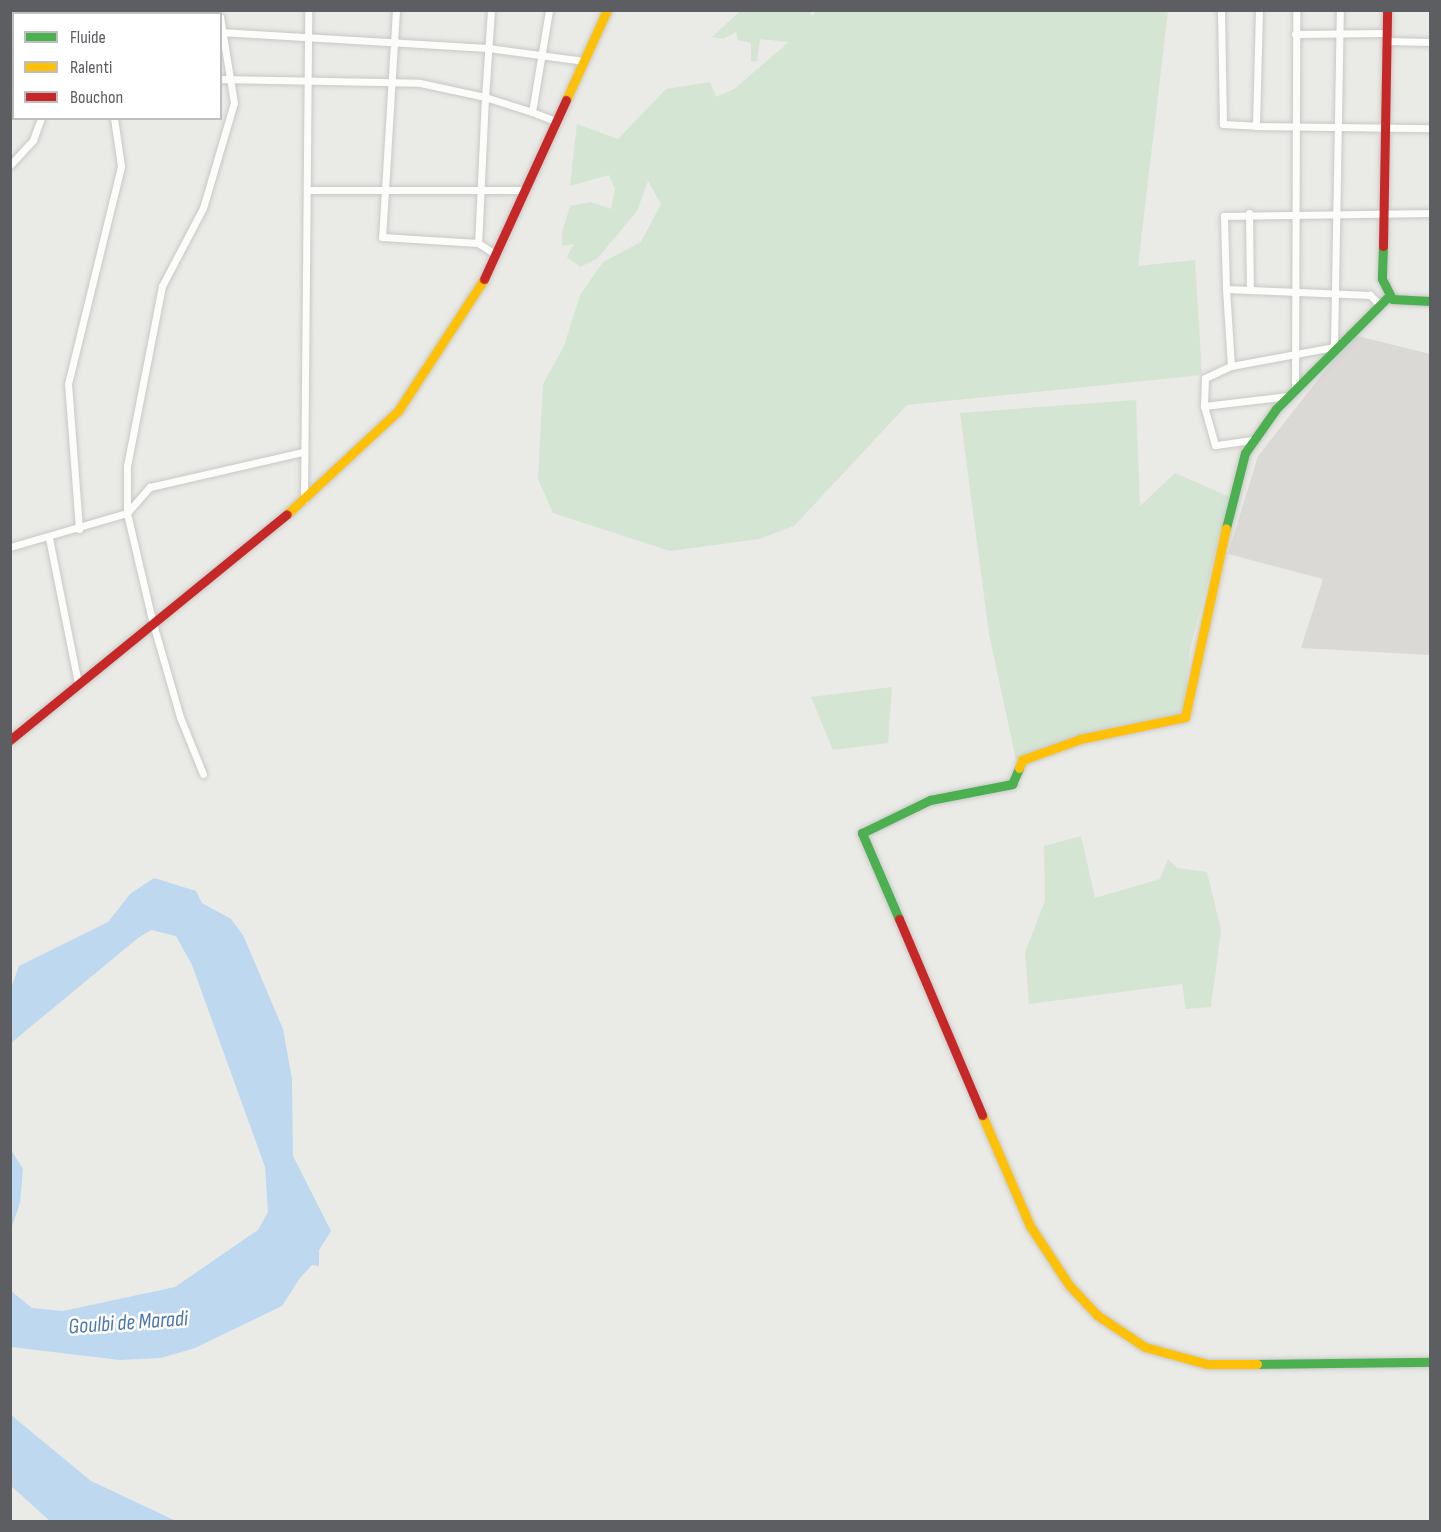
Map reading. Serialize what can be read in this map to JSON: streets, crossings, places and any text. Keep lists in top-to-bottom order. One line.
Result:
{"water":["Goulbi de Maradi"],"legend":["Fluide","Ralenti","Bouchon"]}
